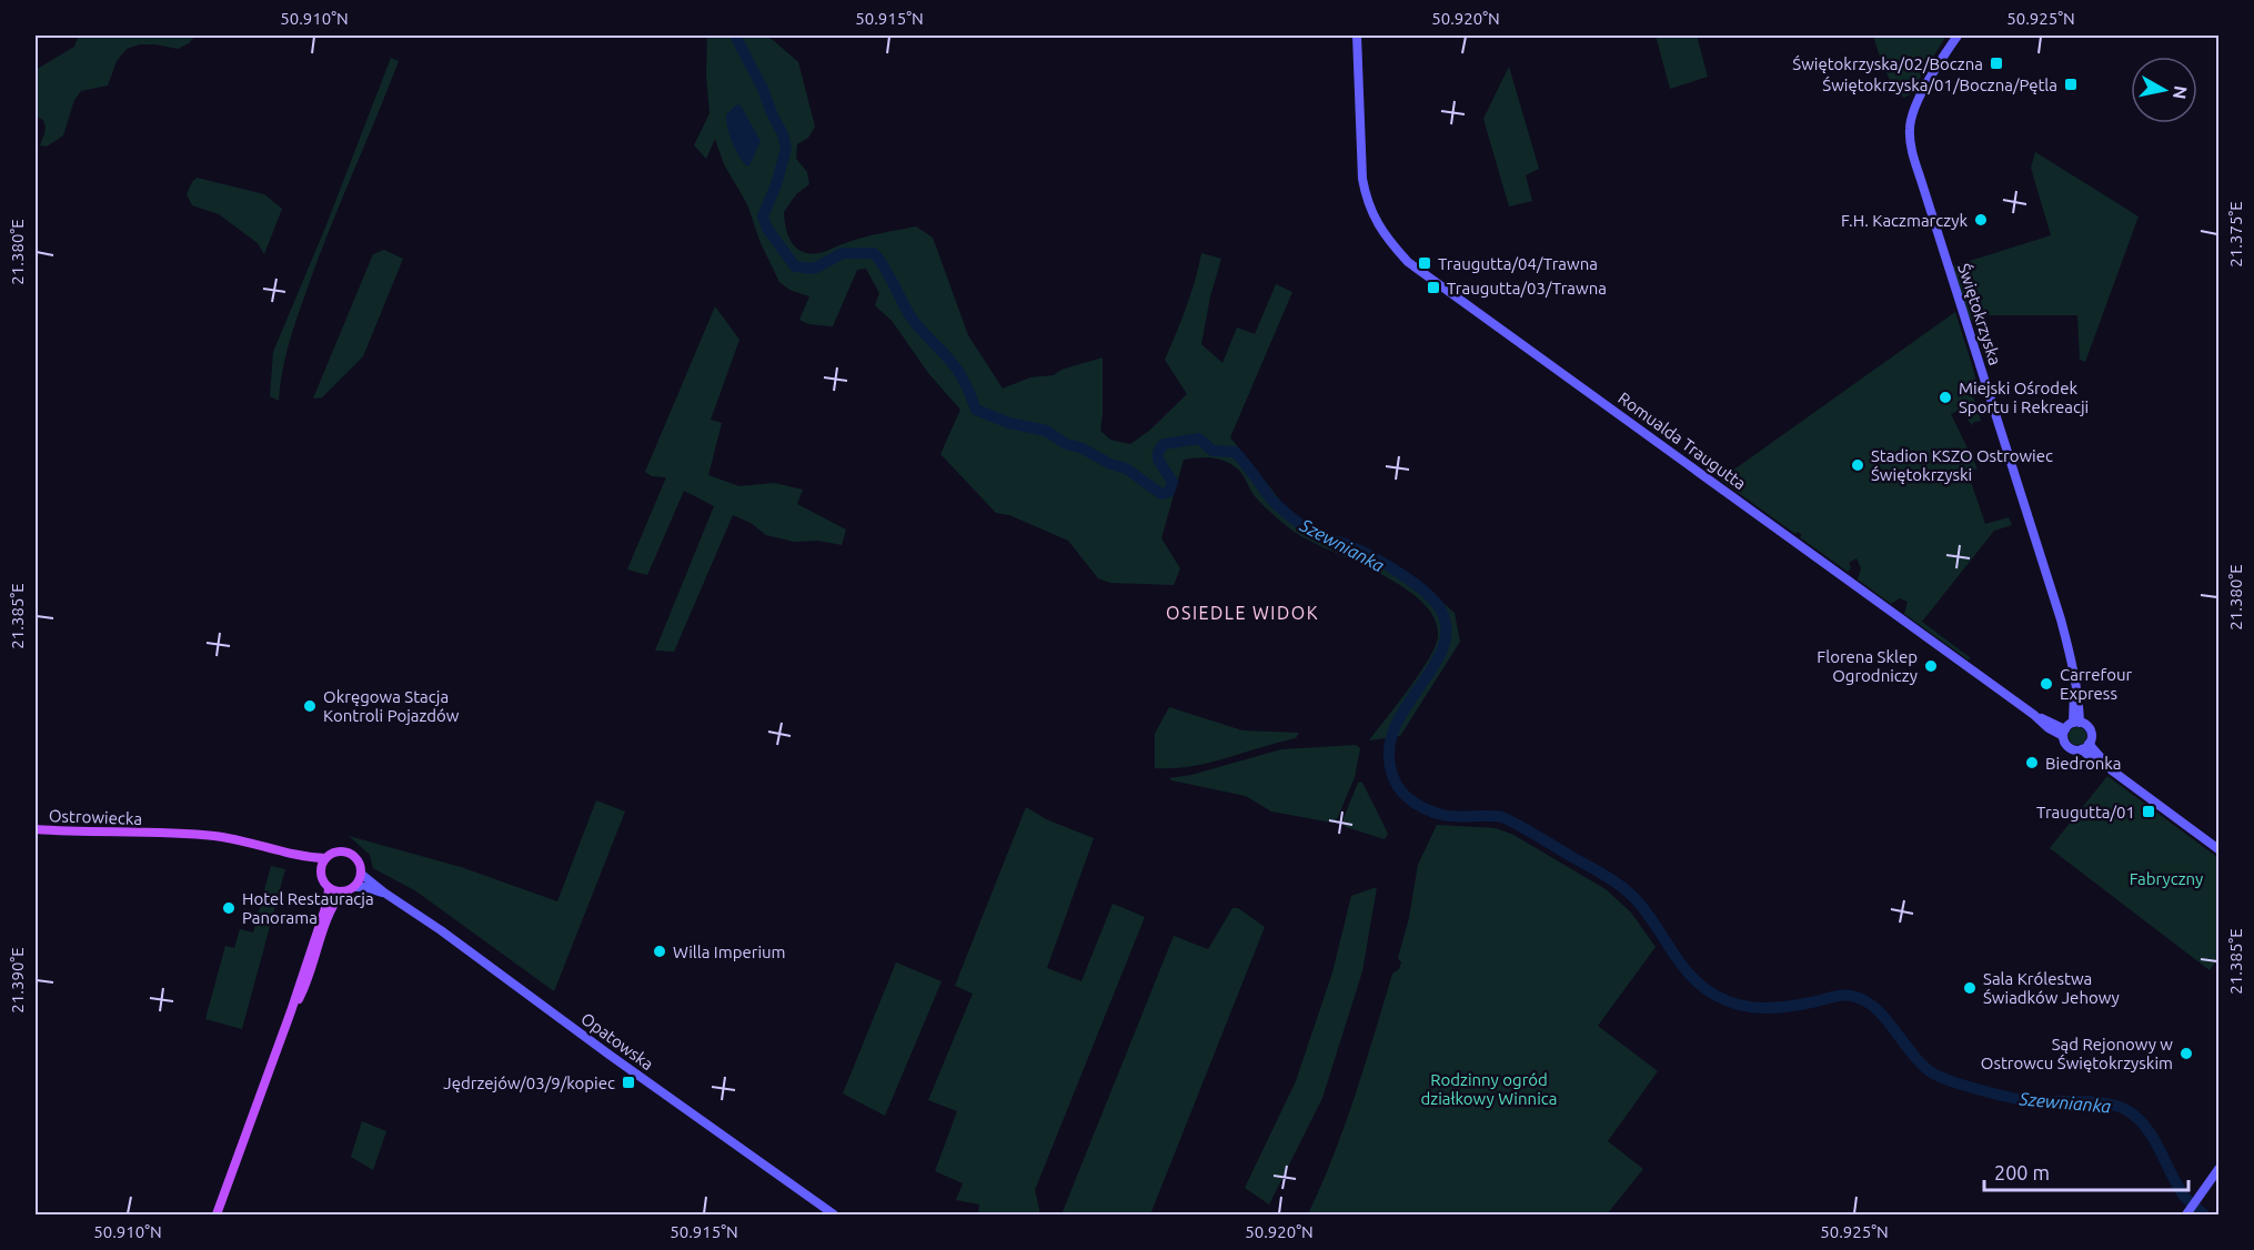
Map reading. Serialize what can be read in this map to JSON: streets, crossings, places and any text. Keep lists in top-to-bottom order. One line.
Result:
{"streets":{"main road":["Ostrowiecka"],"street":["Świętokrzyska","Romualda Traugutta","Opatowska"]},"crossings":[["Świętokrzyska","Romualda Traugutta"]],"districts":["OSIEDLE WIDOK"],"water":["Szewnianka"],"parks":["Fabryczny","Rodzinny ogród działkowy Winnica"],"places":{"transit":["Świętokrzyska/02/Boczna","Świętokrzyska/01/Boczna/Pętla","Traugutta/04/Trawna","Traugutta/03/Trawna","Traugutta/01","Jędrzejów/03/9/kopiec"],"other":["F.H. Kaczmarczyk","Miejski Ośrodek Sportu i Rekreacji","Stadion KSZO Ostrowiec Świętokrzyski","Florena Sklep Ogrodniczy","Carrefour Express","Okręgowa Stacja Kontroli Pojazdów","Biedronka","Hotel Restauracja Panorama","Willa Imperium","Sala Królestwa Świadków Jehowy","Sąd Rejonowy w Ostrowcu Świętokrzyskim"]},"scale_bar":"200 m","north":"right","coordinates":["50.910°N","50.915°N","50.920°N","50.925°N","21.375°E","21.380°E","21.385°E","21.390°E"]}
